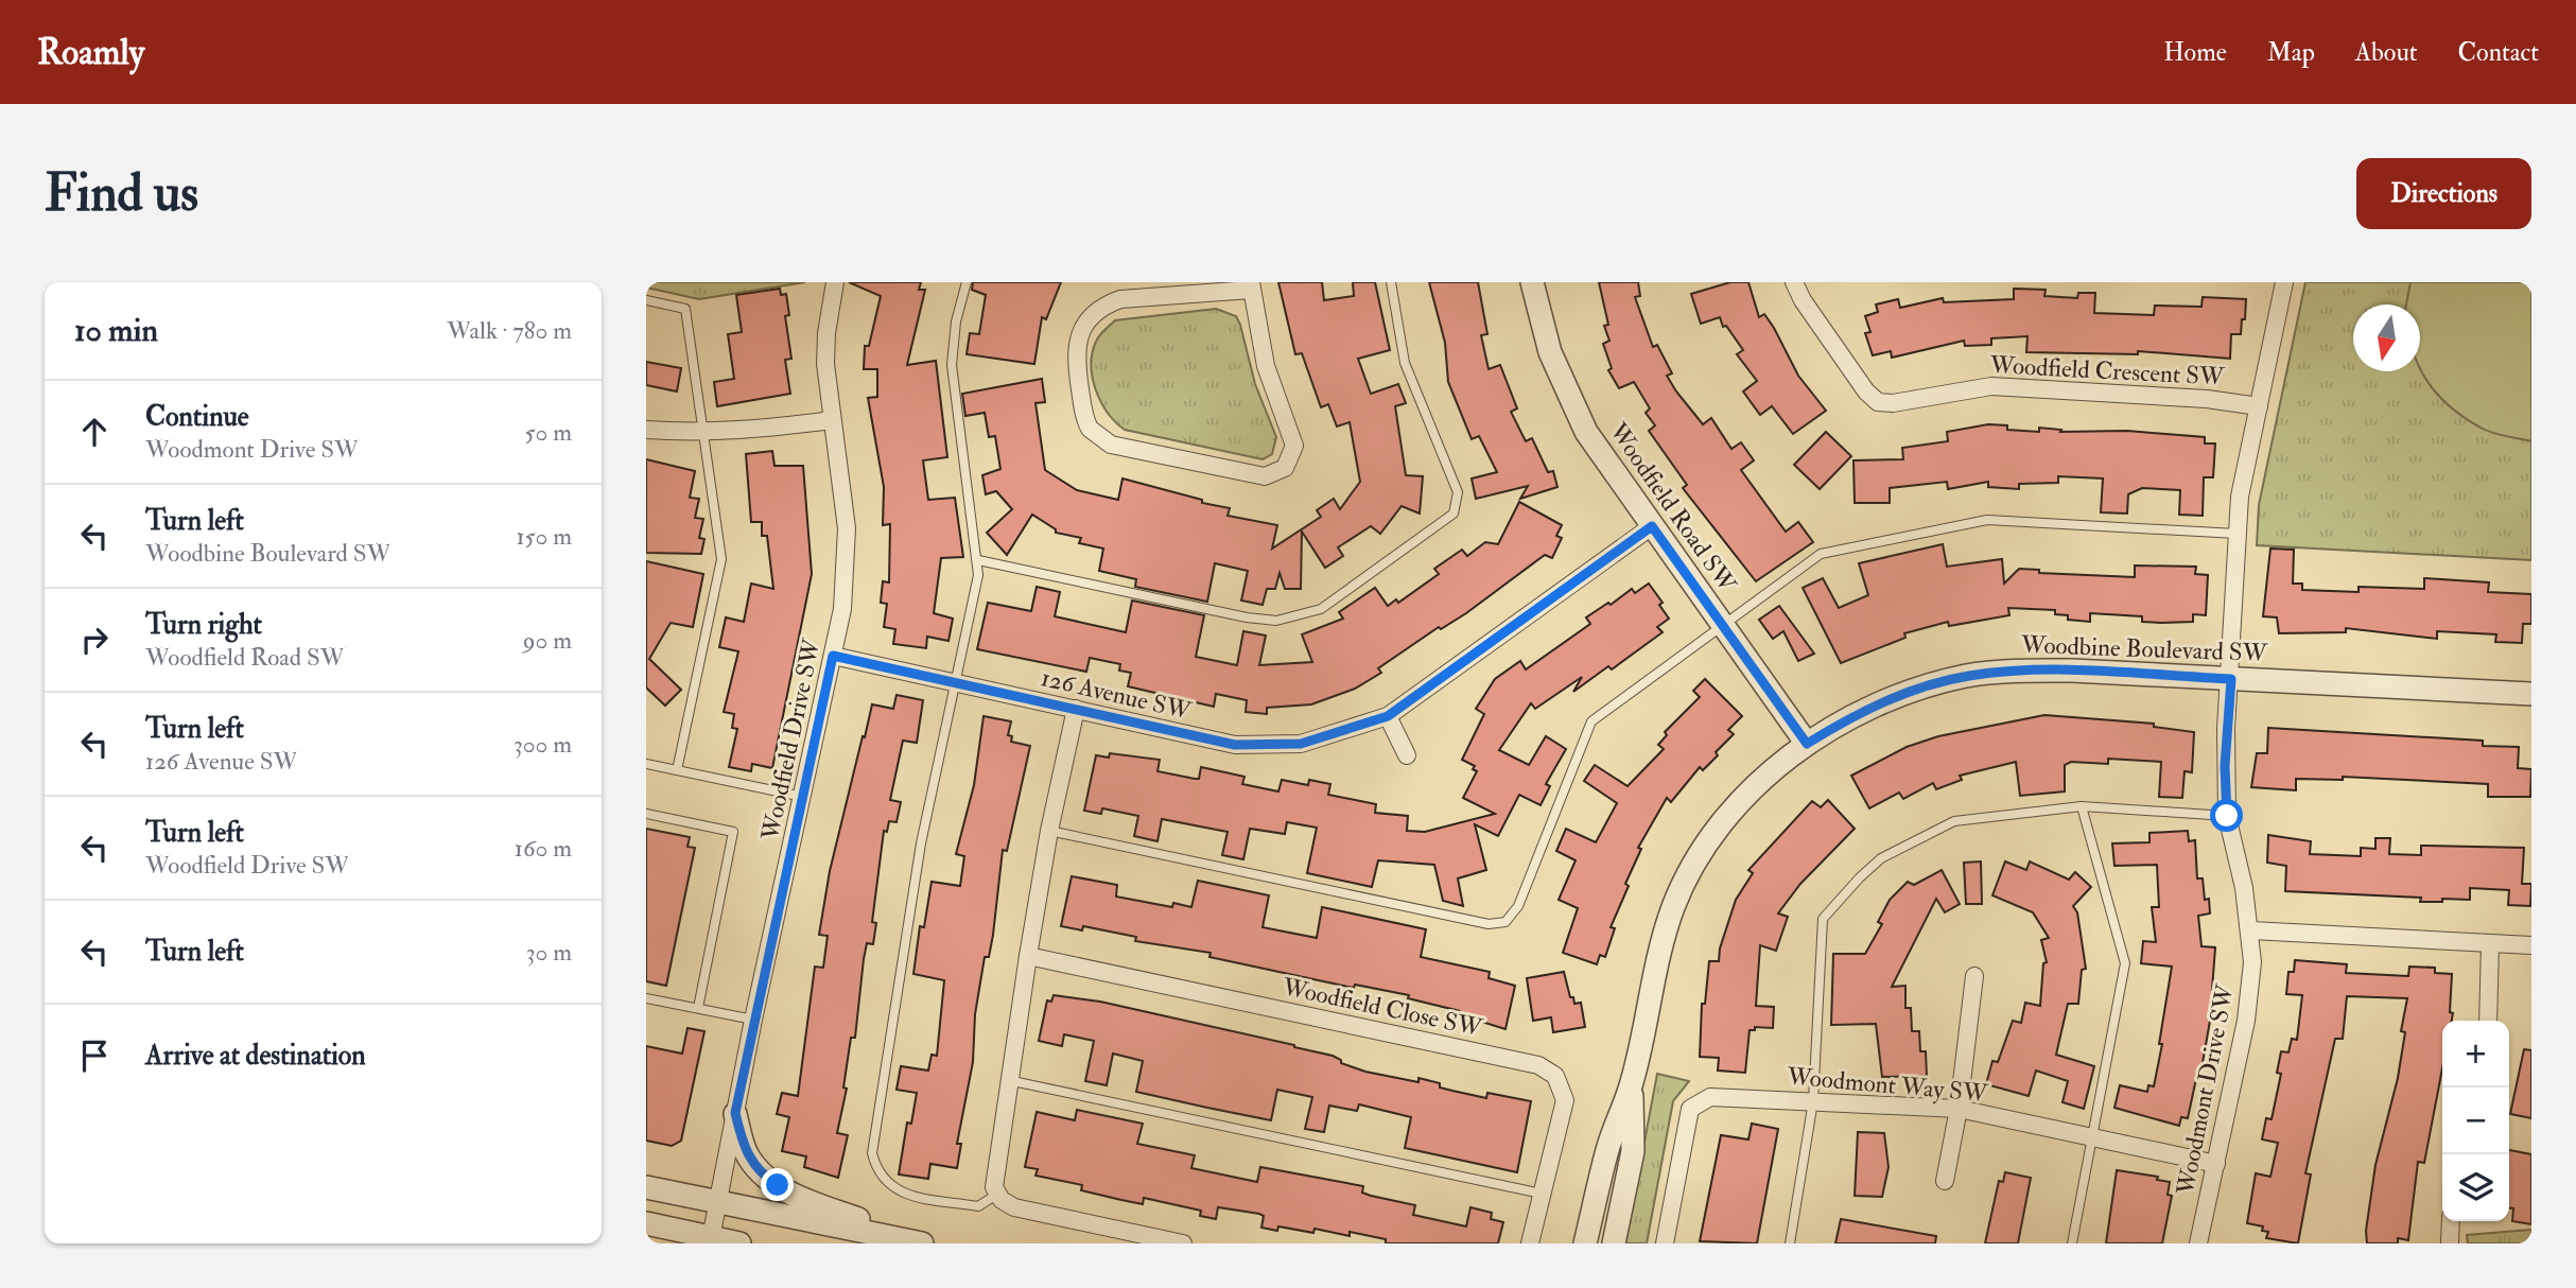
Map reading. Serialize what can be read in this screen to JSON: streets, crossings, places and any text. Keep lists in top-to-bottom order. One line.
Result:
{"streets":{"street":["Woodfield Crescent SW","Woodfield Road SW","Woodbine Boulevard SW","126 Avenue SW","Woodfield Drive SW","Woodfield Close SW","Woodmont Way SW","Woodmont Drive SW"]},"crossings":[["Woodfield Crescent SW","Woodmont Drive SW"],["Woodfield Road SW","Woodbine Boulevard SW"],["Woodfield Road SW","126 Avenue SW"],["Woodbine Boulevard SW","Woodmont Drive SW"],["126 Avenue SW","Woodfield Drive SW"],["Woodmont Way SW","Woodmont Drive SW"]],"north":"bottom","page":{"header":"Roamly","nav":["Home","Map","About","Contact"],"buttons":"Directions","title":"Find us","heading":["10 min","Walk · 780 m"],"list":[["Continue","Woodmont Drive SW","50 m"],["Turn left","Woodbine Boulevard SW","150 m"],["Turn right","Woodfield Road SW","90 m"],["Turn left","126 Avenue SW","300 m"],["Turn left","Woodfield Drive SW","160 m"],["Turn left","30 m"],"Arrive at destination"],"map_buttons":["+","−"]}}
